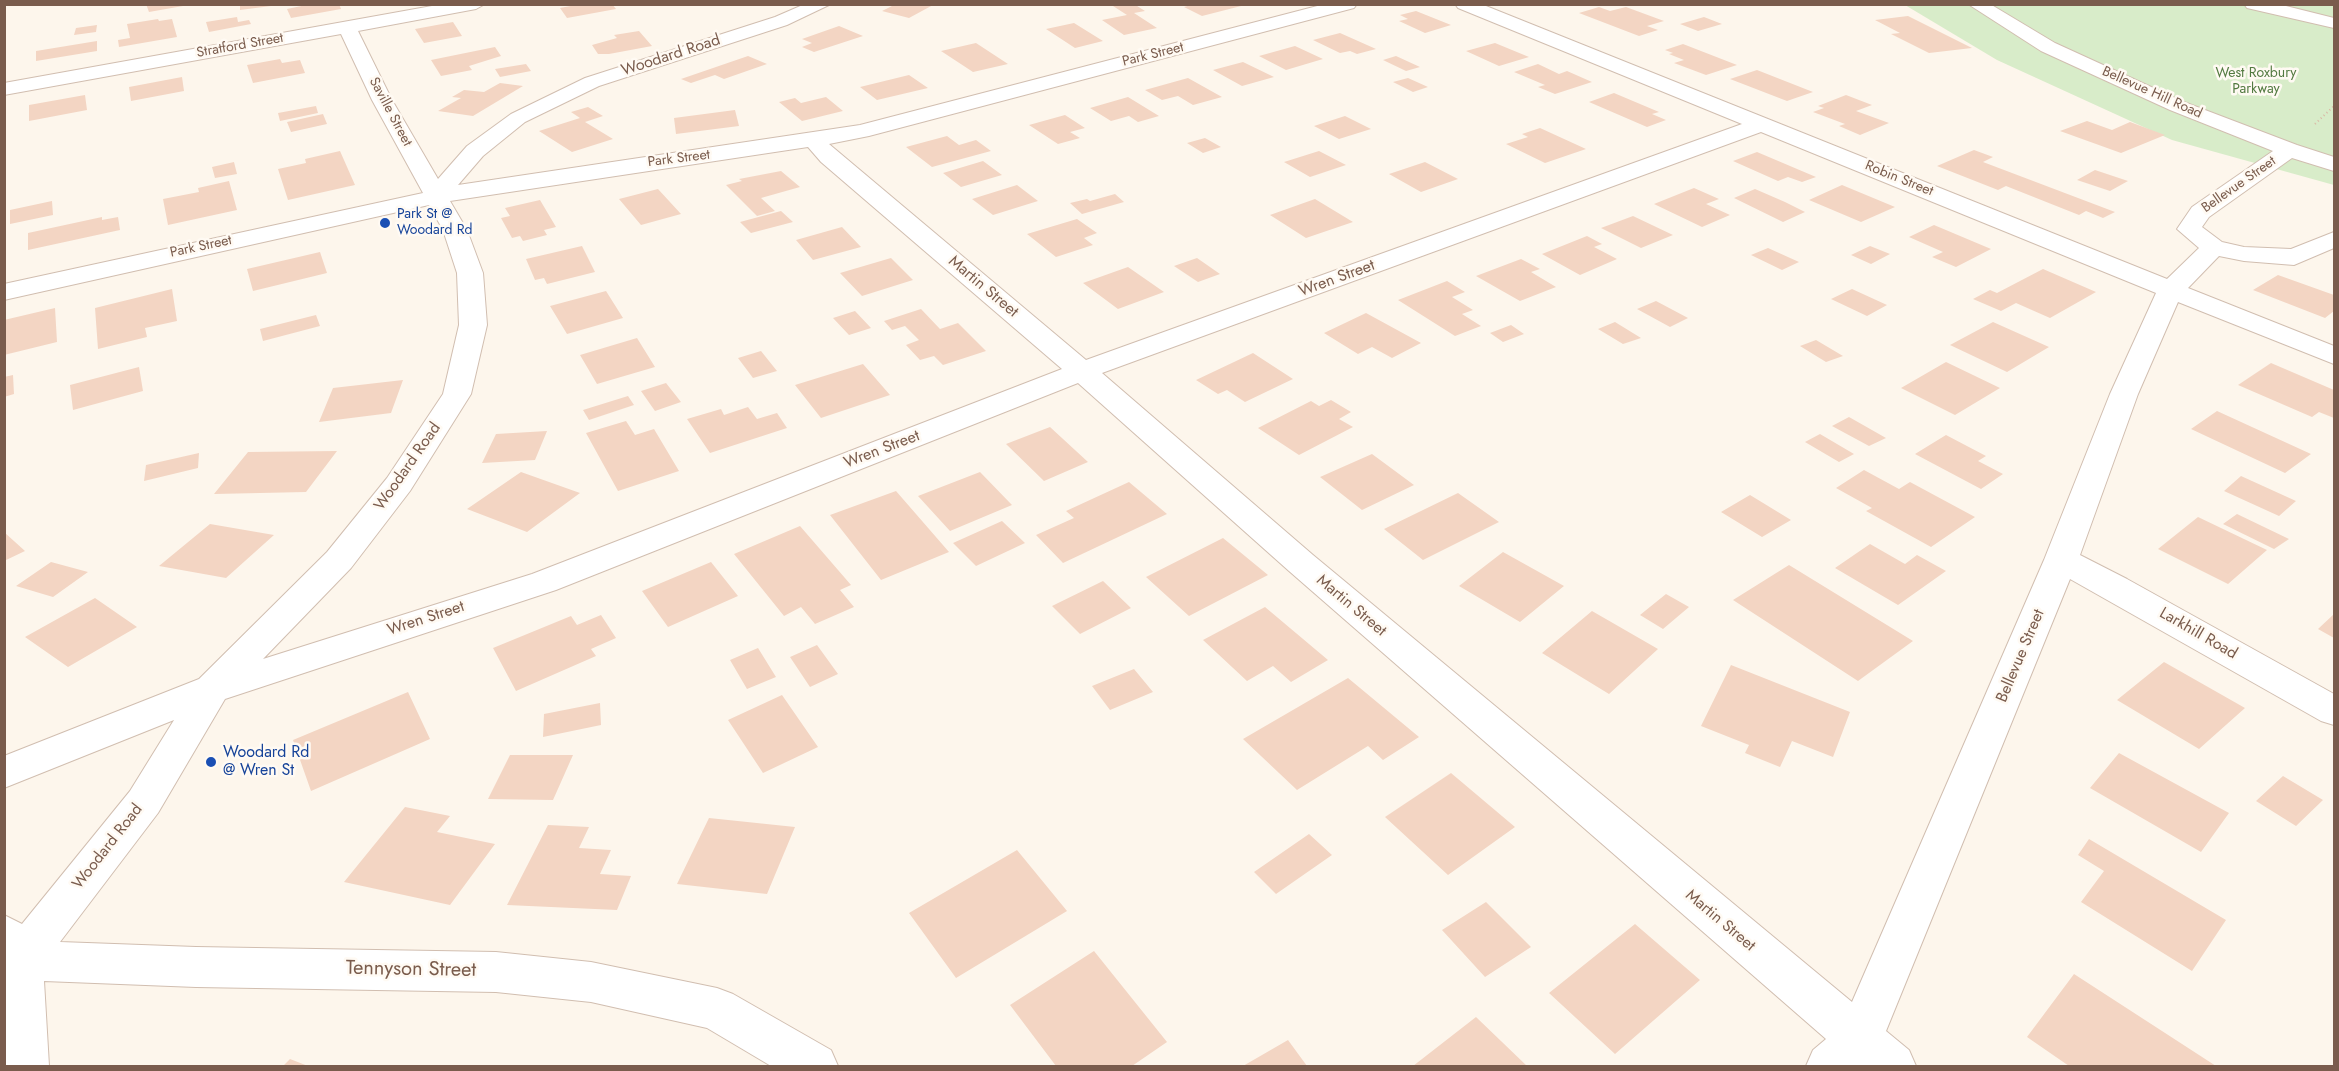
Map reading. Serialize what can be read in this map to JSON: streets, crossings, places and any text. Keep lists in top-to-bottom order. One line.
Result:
{"streets":{"street":["Stratford Street","Park Street","Woodard Road","Bellevue Hill Road","Saville Street","Robin Street","Bellevue Street","Wren Street","Martin Street","Larkhill Road","Tennyson Street"]},"crossings":[["Stratford Street","Saville Street"],["Park Street","Woodard Road"],["Park Street","Saville Street"],["Park Street","Martin Street"],["Woodard Road","Saville Street"],["Woodard Road","Wren Street"],["Woodard Road","Tennyson Street"],["Bellevue Hill Road","Bellevue Street"],["Robin Street","Bellevue Street"],["Robin Street","Wren Street"],["Bellevue Street","Martin Street"],["Bellevue Street","Larkhill Road"],["Wren Street","Martin Street"]],"parks":["West Roxbury Parkway"],"places":["Park St @ Woodard Rd","Woodard Rd @ Wren St"]}
